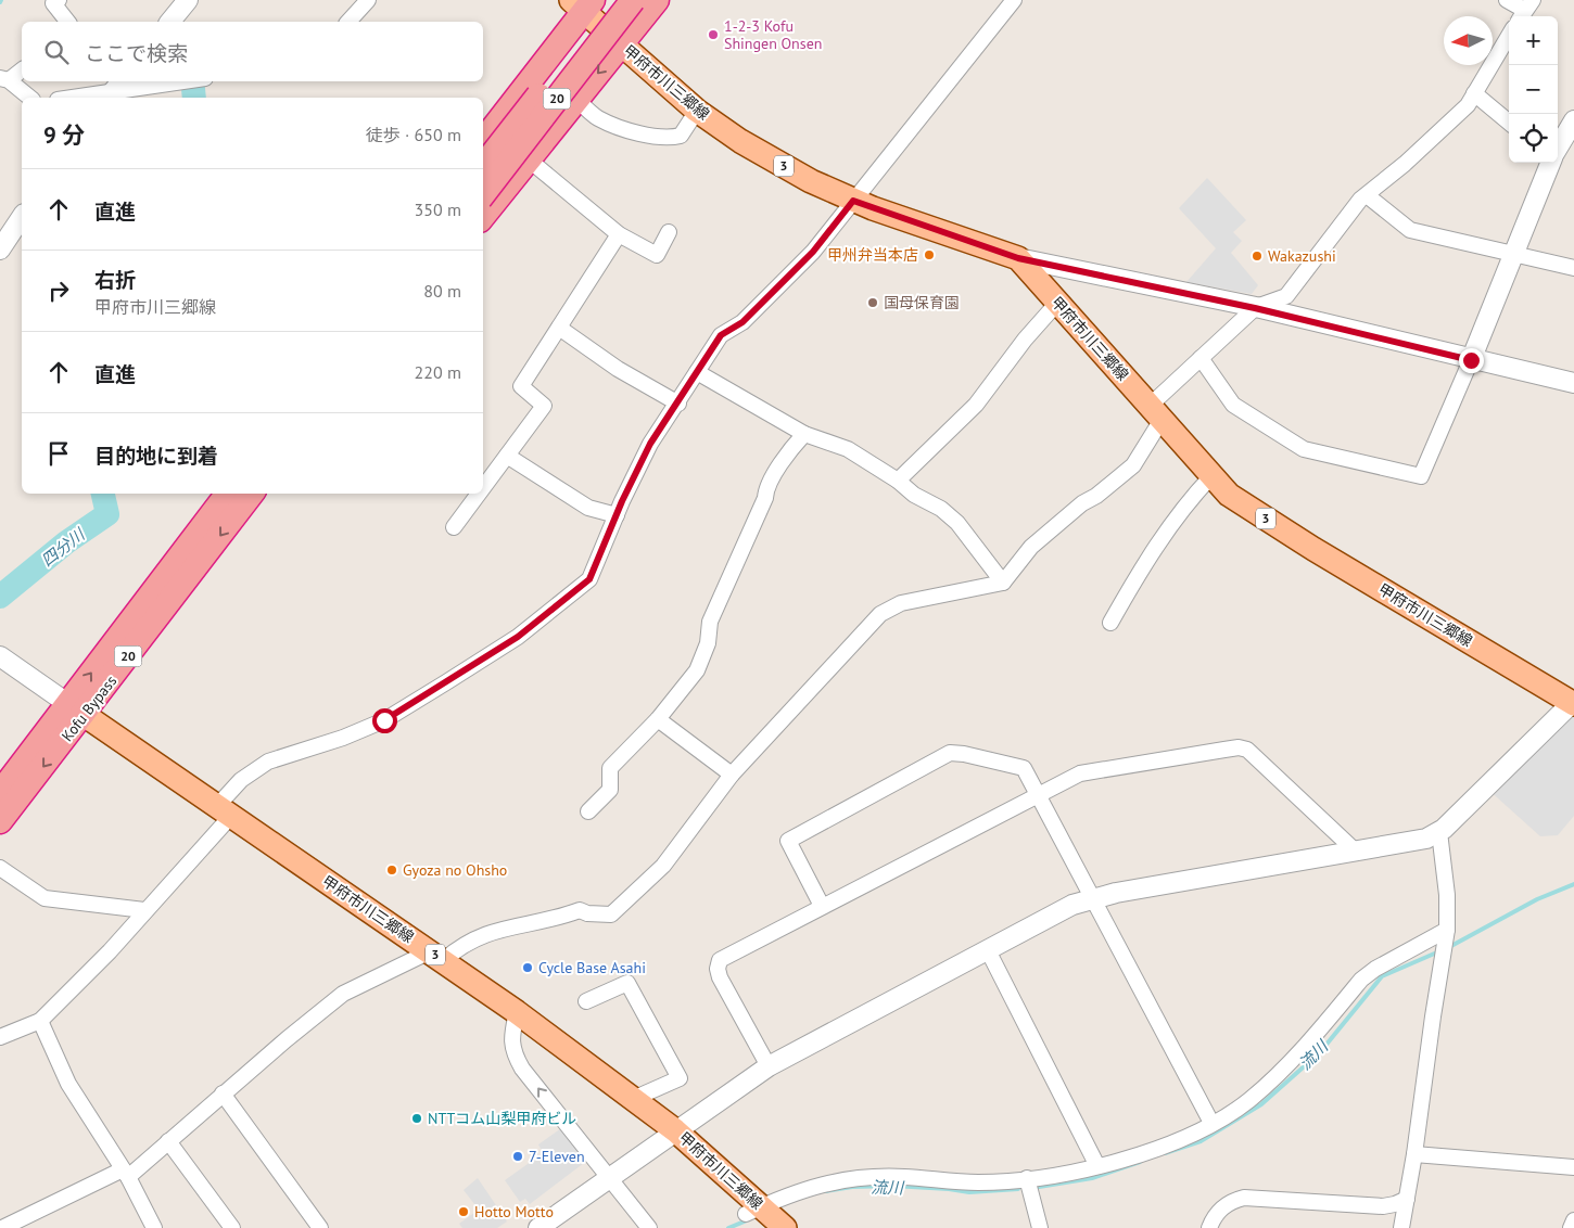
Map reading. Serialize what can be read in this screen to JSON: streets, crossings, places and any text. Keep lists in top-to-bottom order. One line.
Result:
{"streets":{"highway":["20","Kofu Bypass"],"main road":["甲府市川三郷線","3"]},"crossings":[["甲府市川三郷線","Kofu Bypass"]],"water":["四分川","流川"],"places":["1-2-3 Kofu Shingen Onsen","甲州弁当本店","Wakazushi","国母保育園","Gyoza no Ohsho","Cycle Base Asahi","NTTコム山梨甲府ビル","7-Eleven","Hotto Motto"],"north":"left","page":{"map_buttons":["+","−"],"search":"ここで検索","heading":["9 分","徒歩 · 650 m"],"list":[["直進","350 m"],["右折","甲府市川三郷線","80 m"],["直進","220 m"],"目的地に到着"]}}
